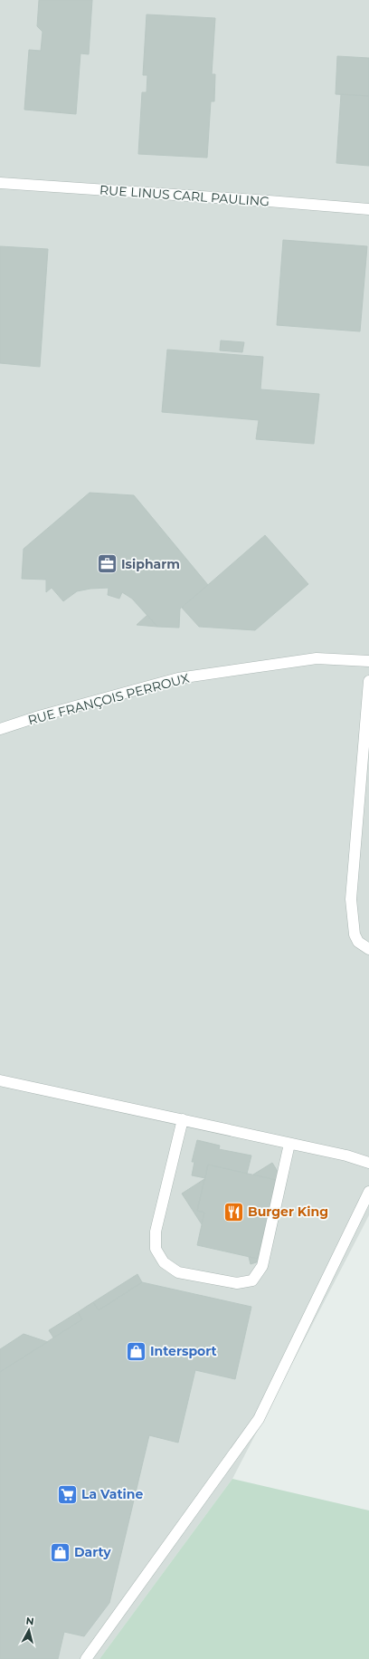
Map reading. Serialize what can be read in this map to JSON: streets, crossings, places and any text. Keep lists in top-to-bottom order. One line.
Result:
{"streets":{"street":["RUE LINUS CARL PAULING","RUE FRANÇOIS PERROUX"]},"places":{"office":["Isipharm"],"restaurant":["Burger King"],"shop":["Intersport","Darty"],"supermarket":["La Vatine"]},"north":"top"}
